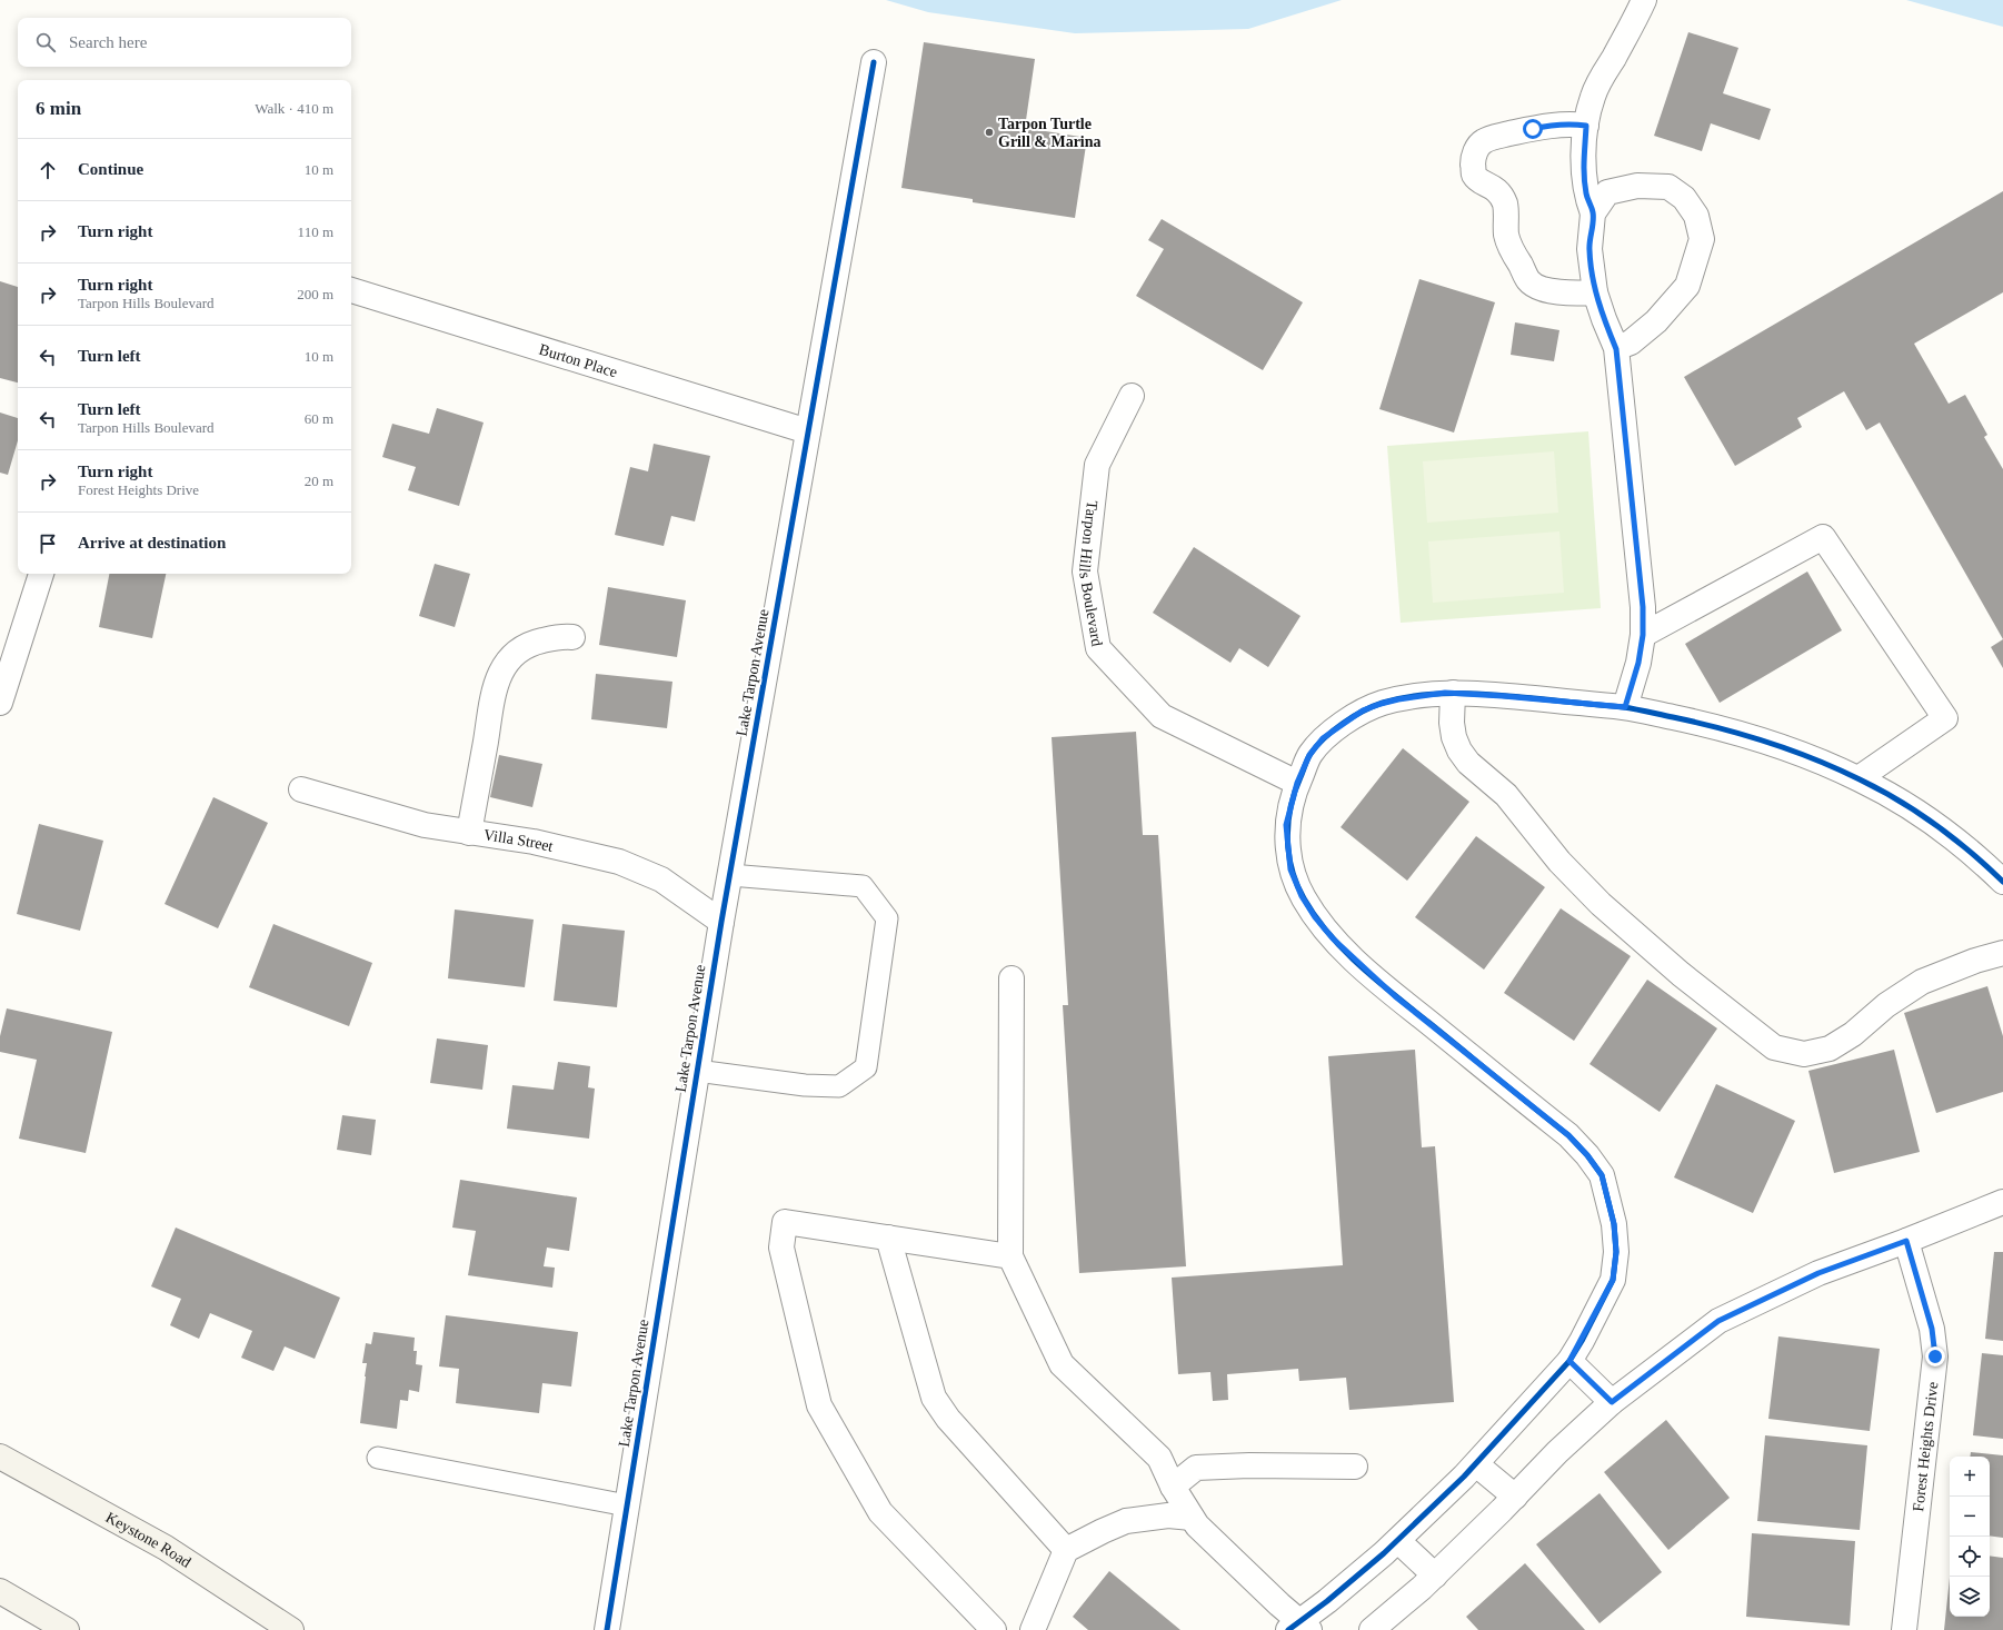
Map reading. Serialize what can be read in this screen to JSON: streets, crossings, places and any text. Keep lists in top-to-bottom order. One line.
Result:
{"streets":{"main road":["Keystone Road"],"street":["Burton Place","Tarpon Hills Boulevard","Lake Tarpon Avenue","Villa Street","Forest Heights Drive"]},"crossings":[["Burton Place","Lake Tarpon Avenue"],["Lake Tarpon Avenue","Villa Street"]],"places":["Tarpon Turtle Grill & Marina"],"page":{"search":"Search here","heading":["6 min","Walk · 410 m"],"list":[["Continue","10 m"],["Turn right","110 m"],["Turn right","Tarpon Hills Boulevard","200 m"],["Turn left","10 m"],["Turn left","Tarpon Hills Boulevard","60 m"],["Turn right","Forest Heights Drive","20 m"],"Arrive at destination"],"map_buttons":["+","−"]}}
